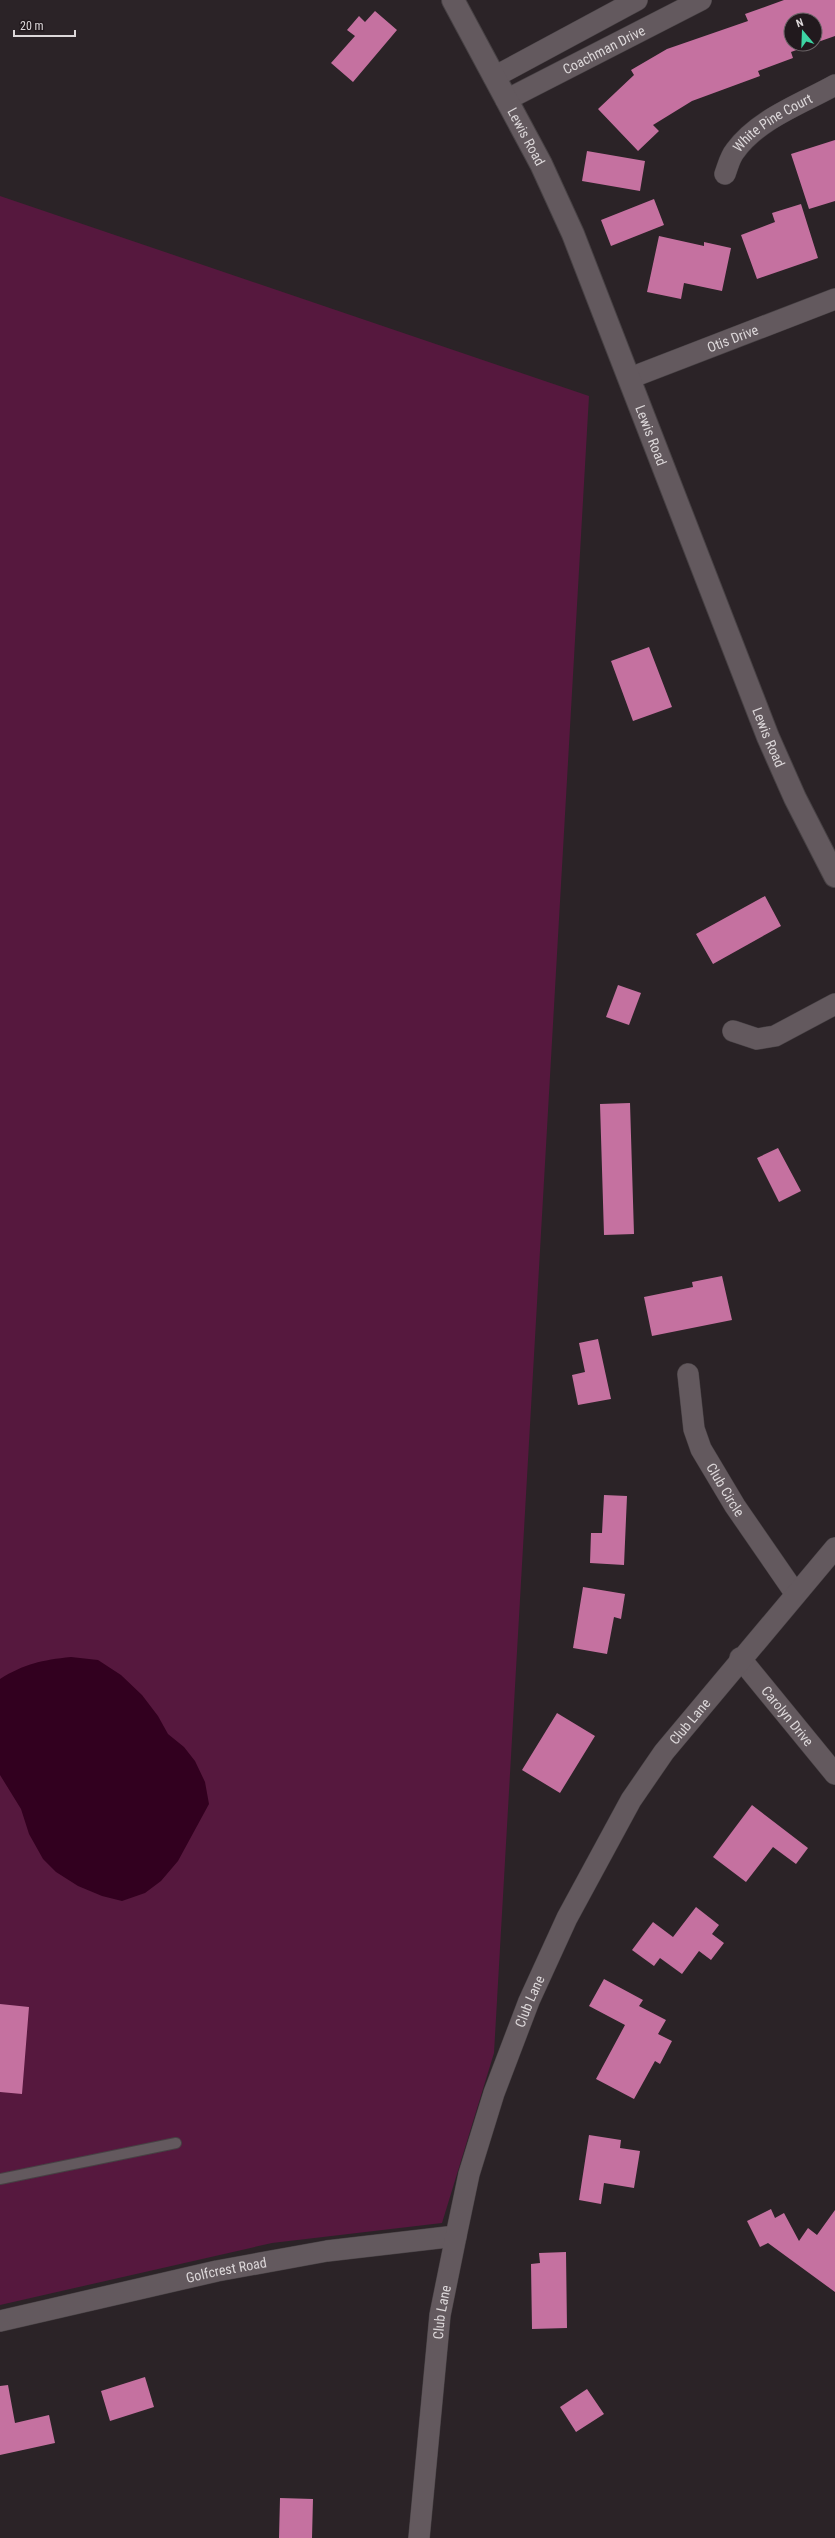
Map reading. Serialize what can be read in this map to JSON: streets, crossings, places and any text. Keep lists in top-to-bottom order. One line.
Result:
{"streets":{"street":["Coachman Drive","White Pine Court","Lewis Road","Otis Drive","Club Circle","Carolyn Drive","Club Lane","Golfcrest Road"]},"crossings":[["Coachman Drive","Lewis Road"],["Lewis Road","Otis Drive"],["Club Circle","Club Lane"],["Carolyn Drive","Club Lane"],["Club Lane","Golfcrest Road"]],"scale_bar":"20 m","north":"top"}
